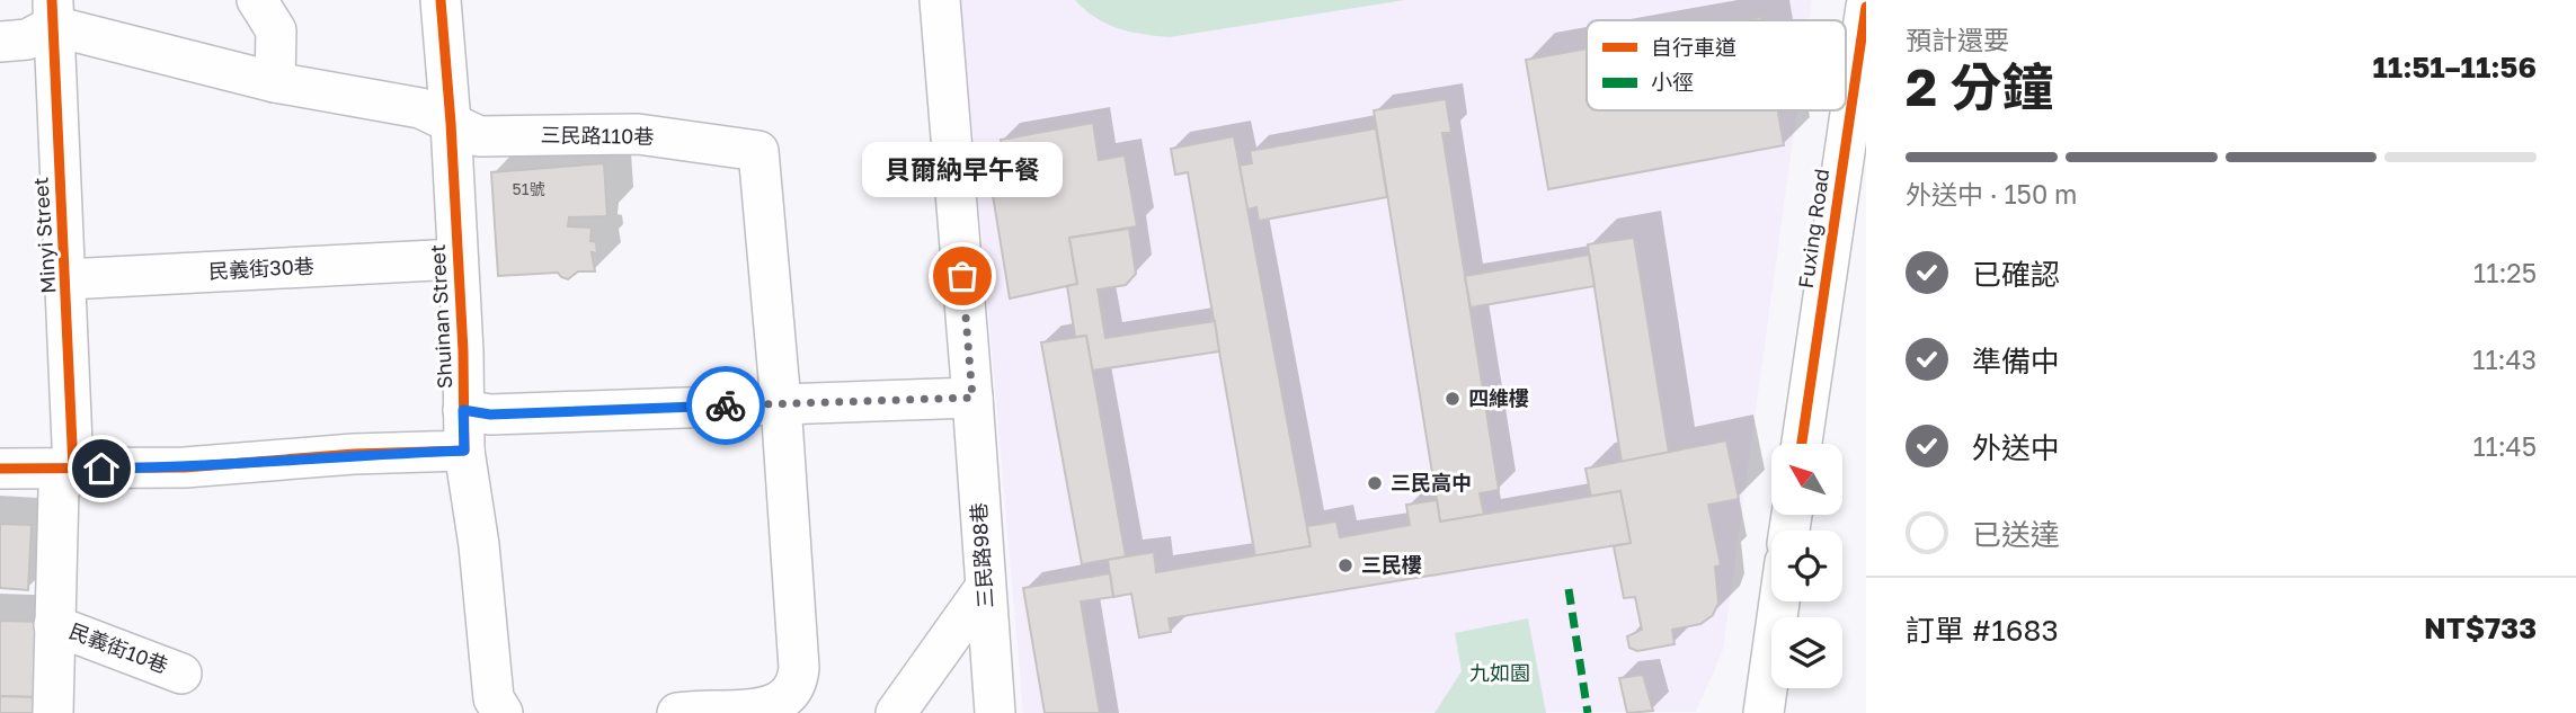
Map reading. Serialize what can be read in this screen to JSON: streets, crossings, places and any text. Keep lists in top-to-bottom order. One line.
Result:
{"streets":{"street":["三民路110巷","Fuxing Road","Minyi Street","民義街30巷","Shuinan Street","三民路98巷","民義街10巷"]},"crossings":[["三民路110巷","Minyi Street"],["三民路110巷","Shuinan Street"],["Minyi Street","民義街30巷"],["Minyi Street","民義街10巷"],["民義街30巷","Shuinan Street"]],"parks":["九如園"],"places":["貝爾納早午餐","四維樓","三民高中","三民樓"],"house_numbers":["51號"],"legend":["自行車道","小徑"],"north":"top left","page":{"heading":["2 分鐘","預計還要","11:51–11:56"],"panel":["訂單 #1683","NT$733"],"bar":"外送中 · 150 m","bubble":"貝爾納早午餐","list":[["已確認","11:25"],["準備中","11:43"],["外送中","11:45"],"已送達"]}}
